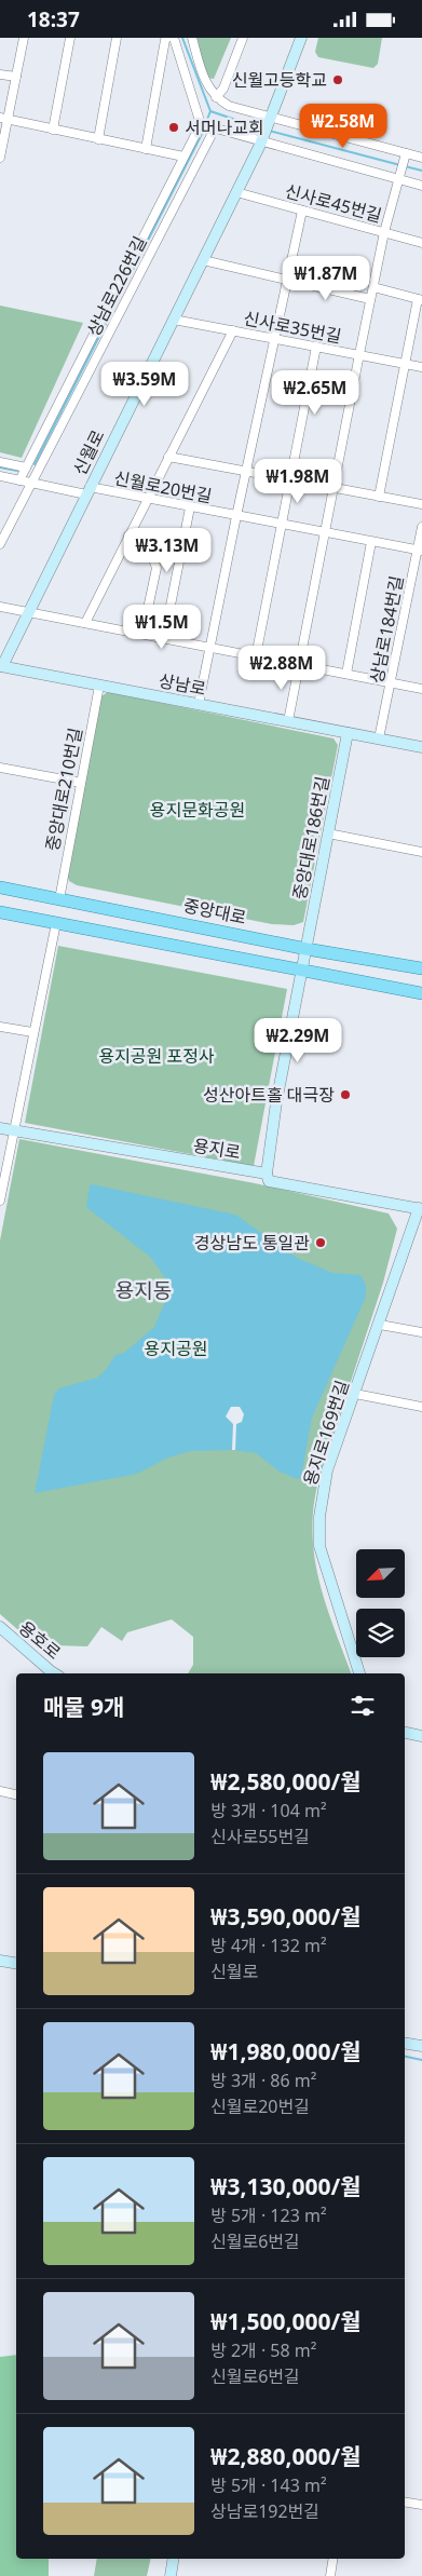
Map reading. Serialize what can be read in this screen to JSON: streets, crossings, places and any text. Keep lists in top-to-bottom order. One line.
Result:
{"streets":{"main road":["신월로","상남로","중앙대로186번길","중앙대로","용지로","용지로169번길","용호로"],"street":["신사로45번길","상남로226번길","신사로35번길","신월로20번길","상남로184번길","중앙대로210번길"]},"crossings":[["신사로45번길","신월로"],["상남로226번길","신월로20번길"],["신사로35번길","신월로"],["신월로","신월로20번길"],["신월로","상남로"],["신월로20번길","상남로184번길"],["상남로184번길","상남로"],["상남로","중앙대로210번길"],["상남로","중앙대로186번길"],["중앙대로210번길","중앙대로"],["중앙대로186번길","중앙대로"],["중앙대로186번길","용지로"],["용지로","용지로169번길"]],"districts":["용지동"],"parks":["용지문화공원","용지공원 포정사","용지공원"],"places":["신월고등학교","서머나교회","성산아트홀 대극장","경상남도 통일관"],"north":"bottom left","page":{"status":"18:37","price":["₩2.58M","₩1.87M","₩3.59M","₩2.65M","₩1.98M","₩3.13M","₩1.5M","₩2.88M","₩2.29M"],"heading":"매물 9개","list":[{"name":"₩2,580,000/월","note":"방 3개 · 104 m² · 신사로55번길"},{"name":"₩3,590,000/월","note":"방 4개 · 132 m² · 신월로"},{"name":"₩1,980,000/월","note":"방 3개 · 86 m² · 신월로20번길"},{"name":"₩3,130,000/월","note":"방 5개 · 123 m² · 신월로6번길"},{"name":"₩1,500,000/월","note":"방 2개 · 58 m² · 신월로6번길"},{"name":"₩2,880,000/월","note":"방 5개 · 143 m² · 상남로192번길"}]}}
